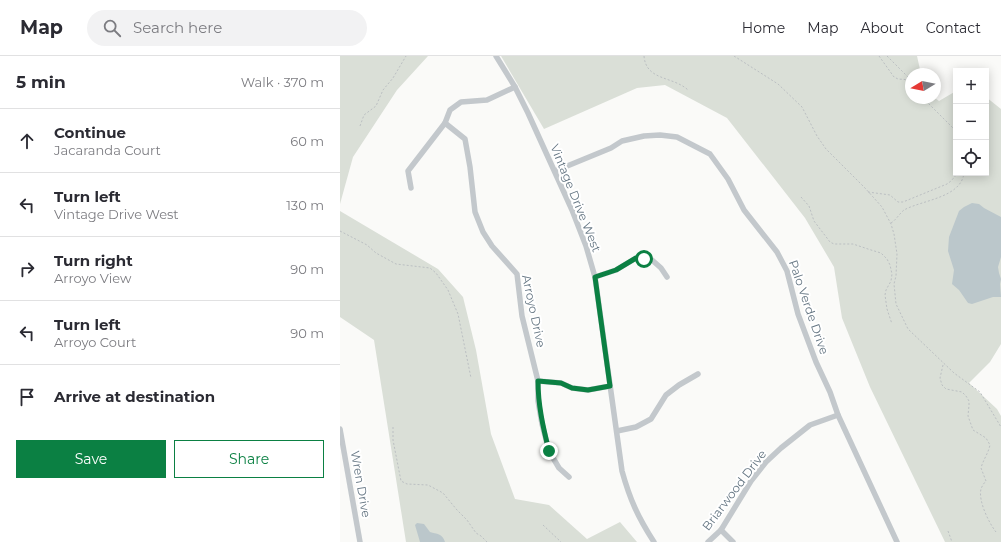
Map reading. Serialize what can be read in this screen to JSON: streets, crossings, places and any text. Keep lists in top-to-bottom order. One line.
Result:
{"streets":{"street":["Vintage Drive West","Palo Verde Drive","Arroyo Drive","Wren Drive","Briarwood Drive"]},"crossings":[["Vintage Drive West","Palo Verde Drive"],["Palo Verde Drive","Briarwood Drive"]],"north":"left","page":{"header":"Map","search":"Search here","nav":["Home","Map","About","Contact"],"heading":["5 min","Walk · 370 m"],"map_buttons":["+","−"],"list":[["Continue","Jacaranda Court","60 m"],["Turn left","Vintage Drive West","130 m"],["Turn right","Arroyo View","90 m"],["Turn left","Arroyo Court","90 m"],"Arrive at destination"],"buttons":["Save","Share"]}}
